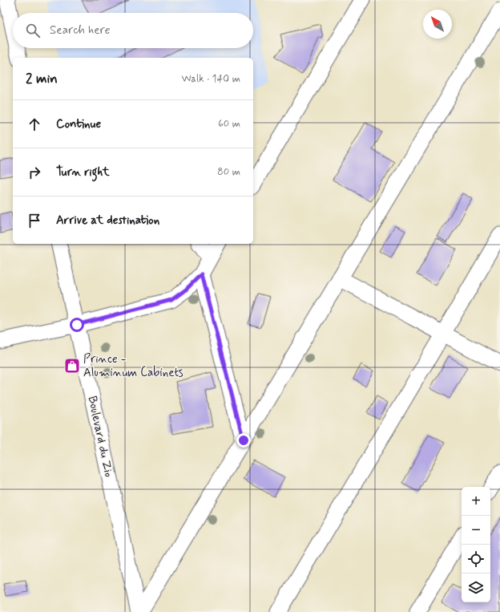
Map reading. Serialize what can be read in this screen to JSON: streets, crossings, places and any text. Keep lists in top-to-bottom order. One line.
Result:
{"streets":{"street":["Boulevard du Zio"]},"places":{"shop":["Prince - Aluminum Cabinets"]},"north":"top left","page":{"search":"Search here","heading":["2 min","Walk · 140 m"],"list":[["Continue","60 m"],["Turn right","80 m"],"Arrive at destination"],"map_buttons":["+","−"]}}
